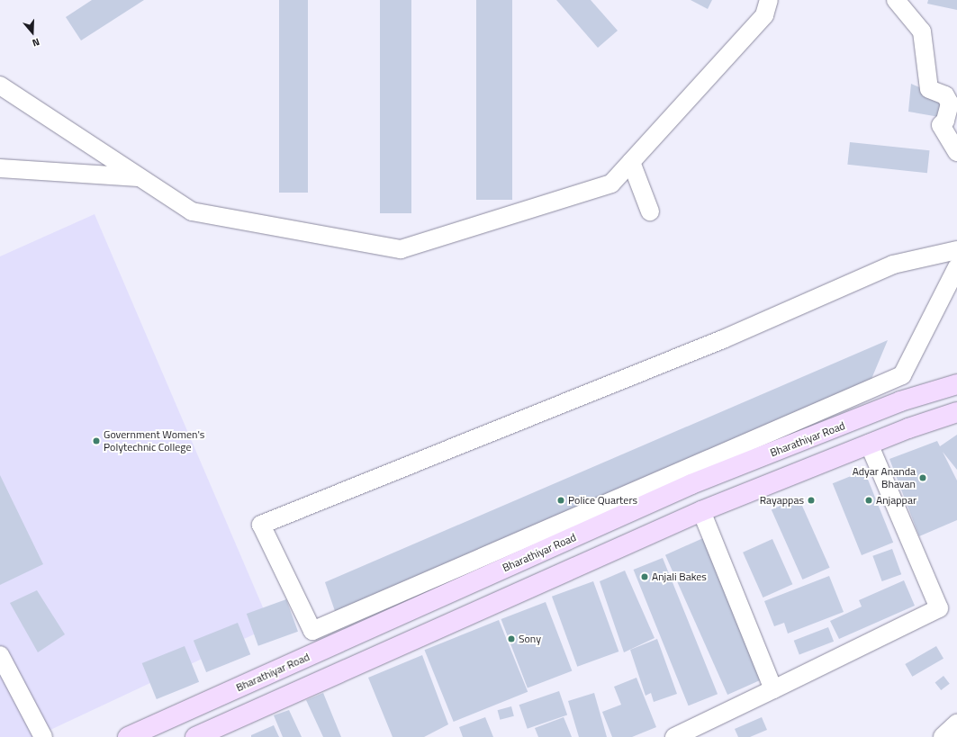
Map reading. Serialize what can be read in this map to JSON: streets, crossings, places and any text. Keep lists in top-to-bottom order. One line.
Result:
{"streets":{"main road":["Bharathiyar Road"]},"places":["Government Women's Polytechnic College","Adyar Ananda Bhavan","Police Quarters","Rayappas","Anjappar","Anjali Bakes","Sony"],"north":"bottom"}
